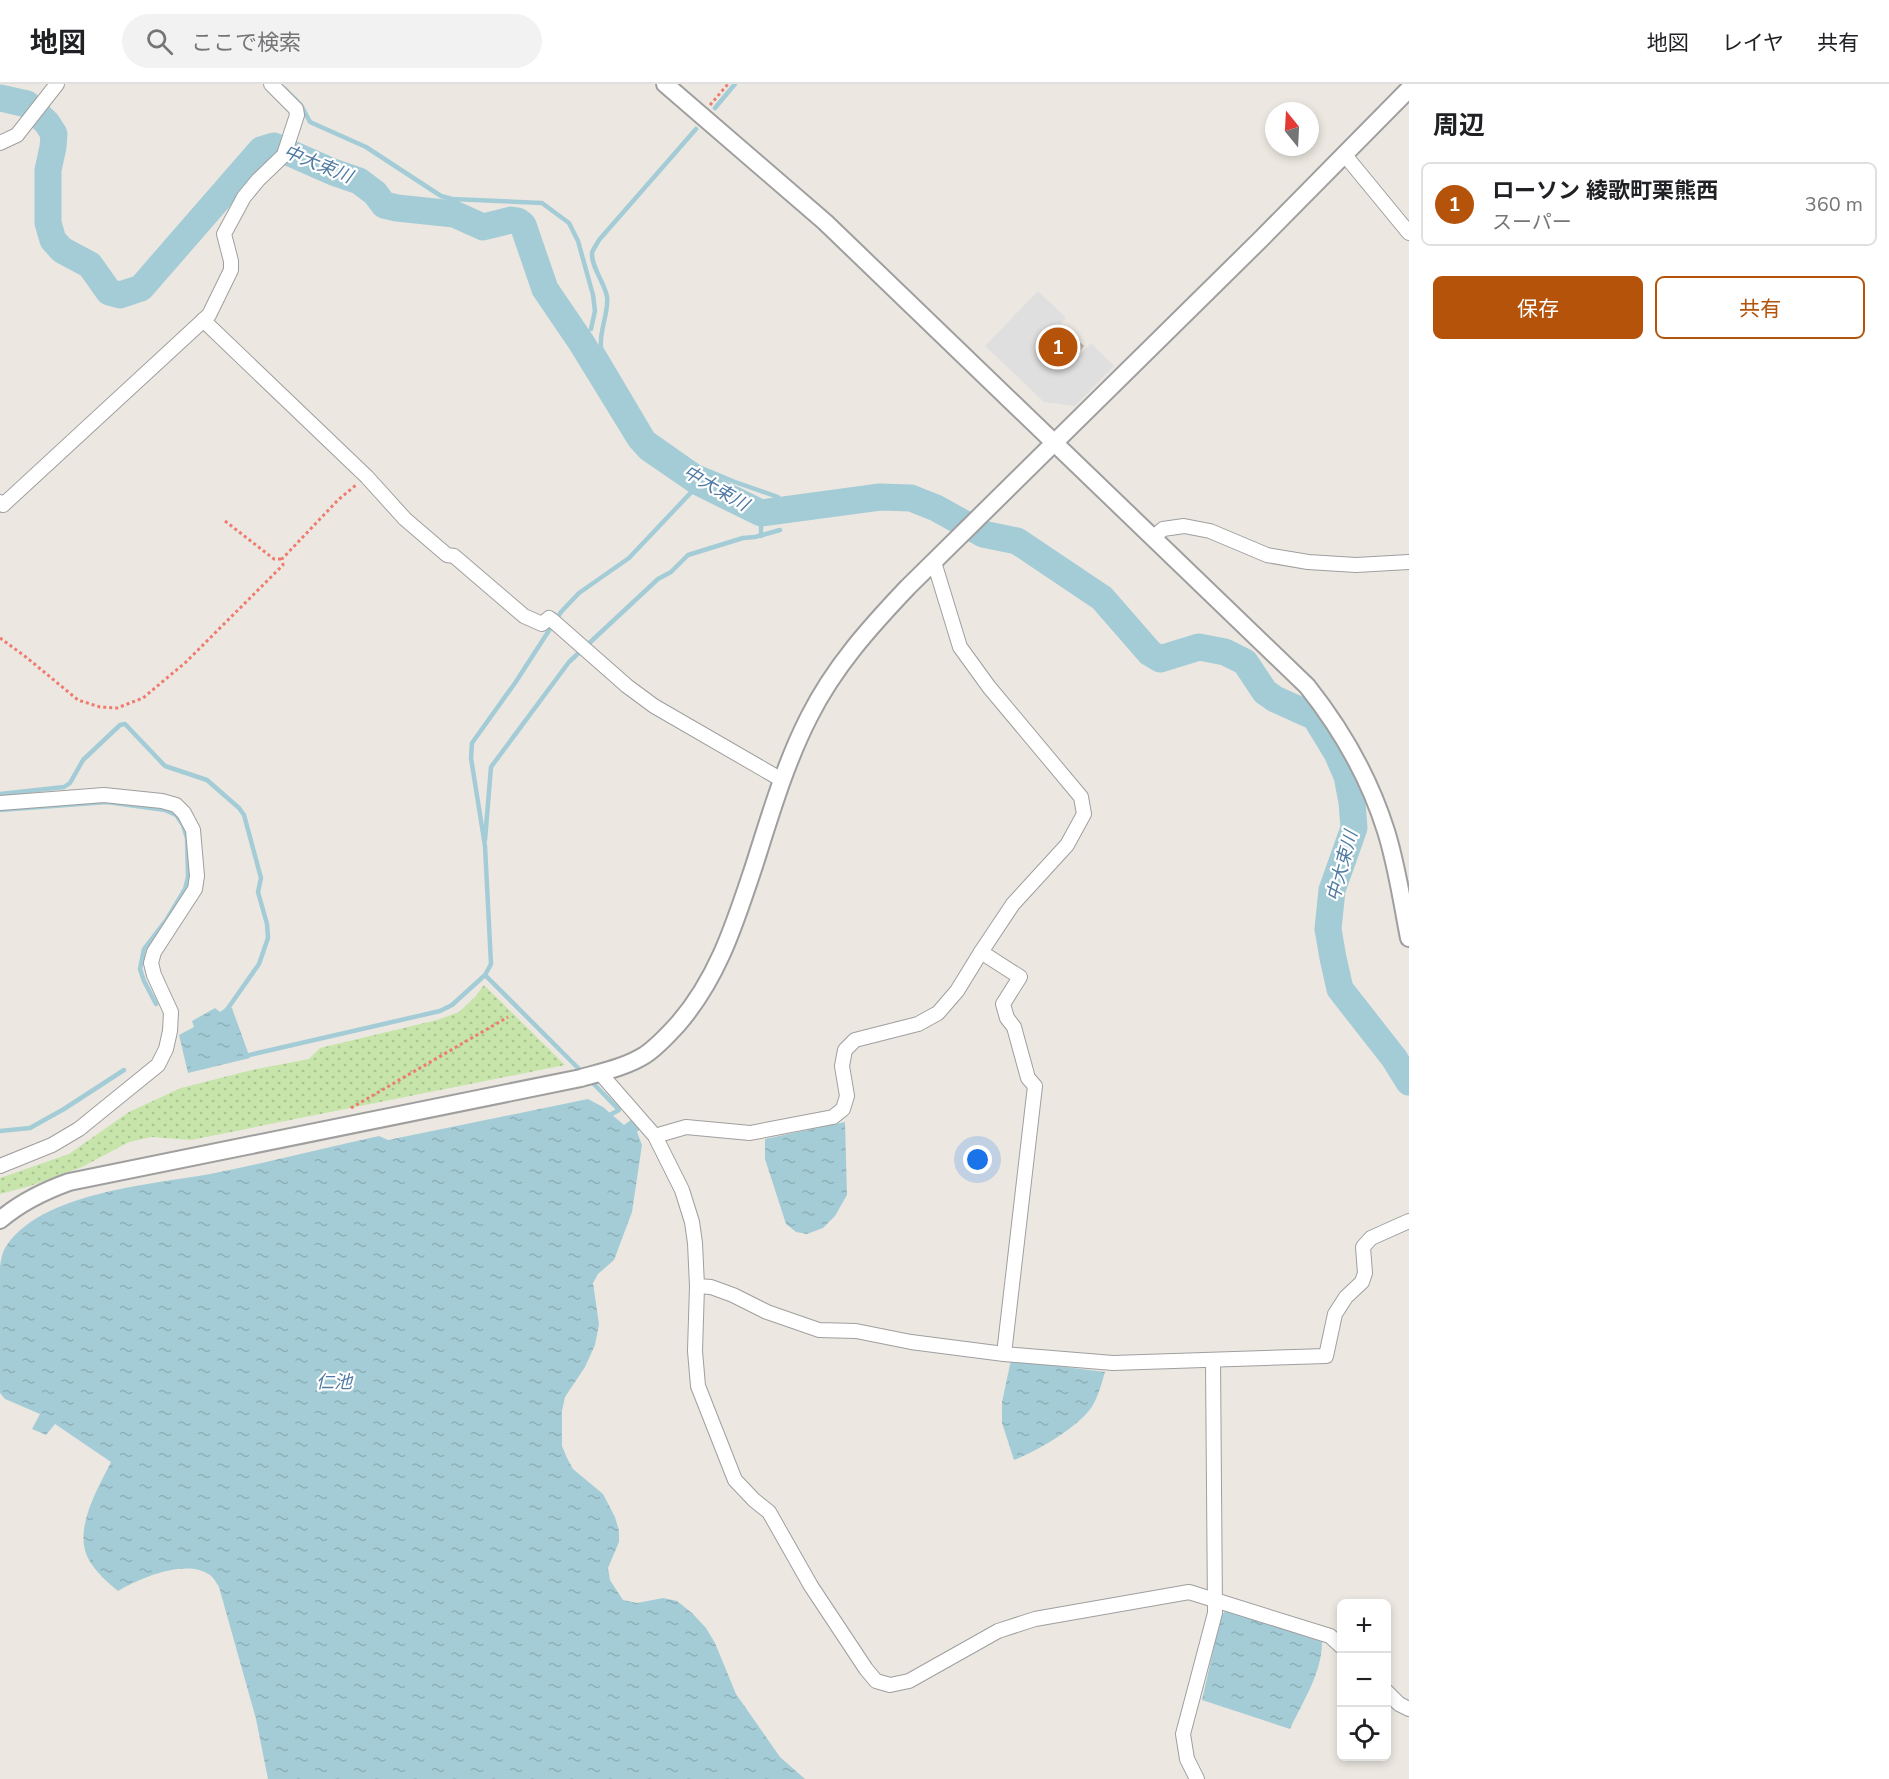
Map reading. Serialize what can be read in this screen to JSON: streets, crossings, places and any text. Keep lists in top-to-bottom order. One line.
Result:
{"water":["中大束川","仁池"],"north":"top","page":{"header":"地図","search":"ここで検索","nav":["地図","レイヤ","共有"],"heading":"周辺","list":[{"mark":"1","name":"ローソン 綾歌町栗熊西","note":"スーパー","value":"360 m"}],"buttons":["保存","共有"],"pins":"1","map_buttons":["+","−"]}}
